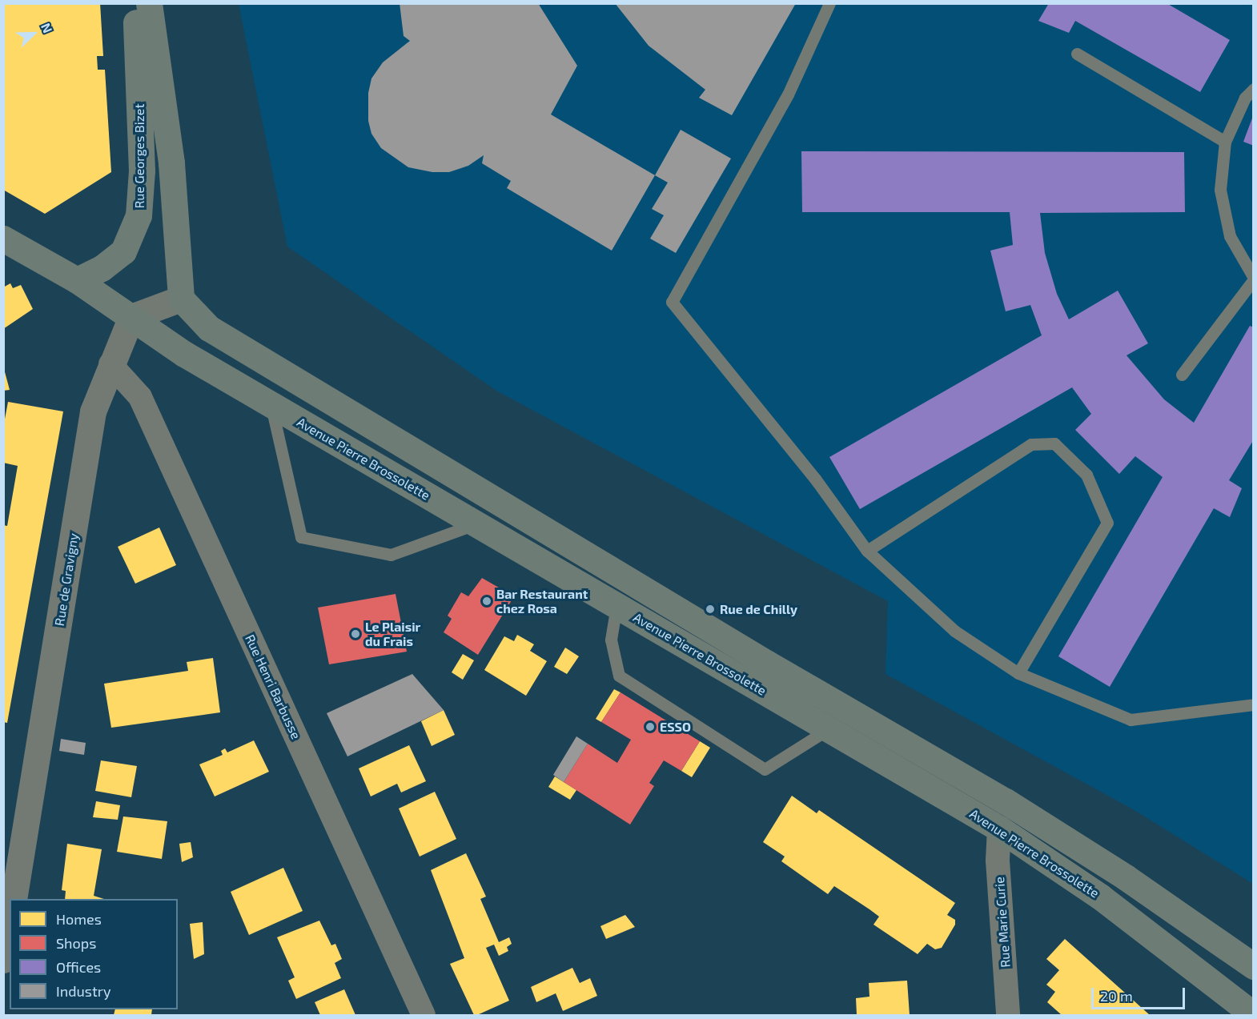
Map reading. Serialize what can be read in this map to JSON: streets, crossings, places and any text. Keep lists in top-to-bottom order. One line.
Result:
{"streets":{"main road":["Rue Georges Bizet","Avenue Pierre Brossolette"],"street":["Rue de Gravigny","Rue Henri Barbusse","Rue Marie Curie"]},"crossings":[["Rue Georges Bizet","Avenue Pierre Brossolette"],["Avenue Pierre Brossolette","Rue de Gravigny"],["Avenue Pierre Brossolette","Rue Marie Curie"],["Rue de Gravigny","Rue Henri Barbusse"]],"places":["Bar Restaurant chez Rosa","Rue de Chilly","Le Plaisir du Frais","ESSO"],"legend":["Homes","Shops","Offices","Industry"],"scale_bar":"20 m","north":"top right"}
